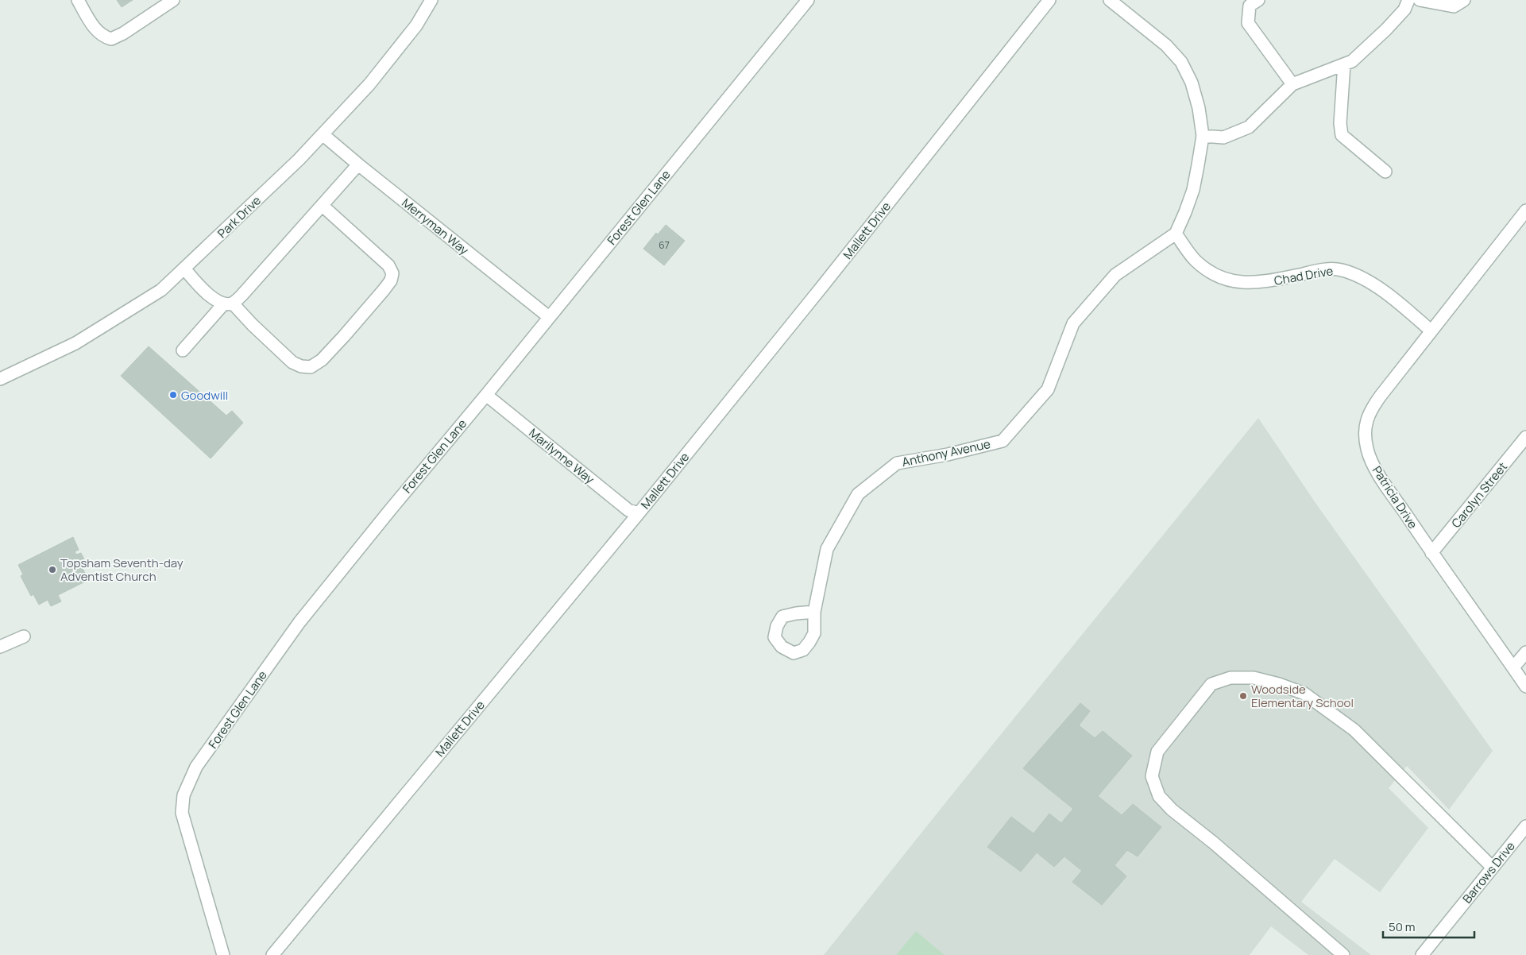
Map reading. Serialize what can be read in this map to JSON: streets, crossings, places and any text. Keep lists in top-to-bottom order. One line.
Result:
{"streets":{"street":["Forest Glen Lane","Park Drive","Merryman Way","Mallett Drive","Chad Drive","Anthony Avenue","Marilynne Way","Carolyn Street","Patricia Drive","Barrows Drive"]},"crossings":[["Forest Glen Lane","Merryman Way"],["Forest Glen Lane","Marilynne Way"],["Park Drive","Merryman Way"],["Mallett Drive","Marilynne Way"],["Chad Drive","Anthony Avenue"],["Chad Drive","Patricia Drive"],["Carolyn Street","Patricia Drive"]],"places":["Goodwill","Topsham Seventh-day Adventist Church","Woodside Elementary School"],"house_numbers":["67"],"scale_bar":"50 m"}
